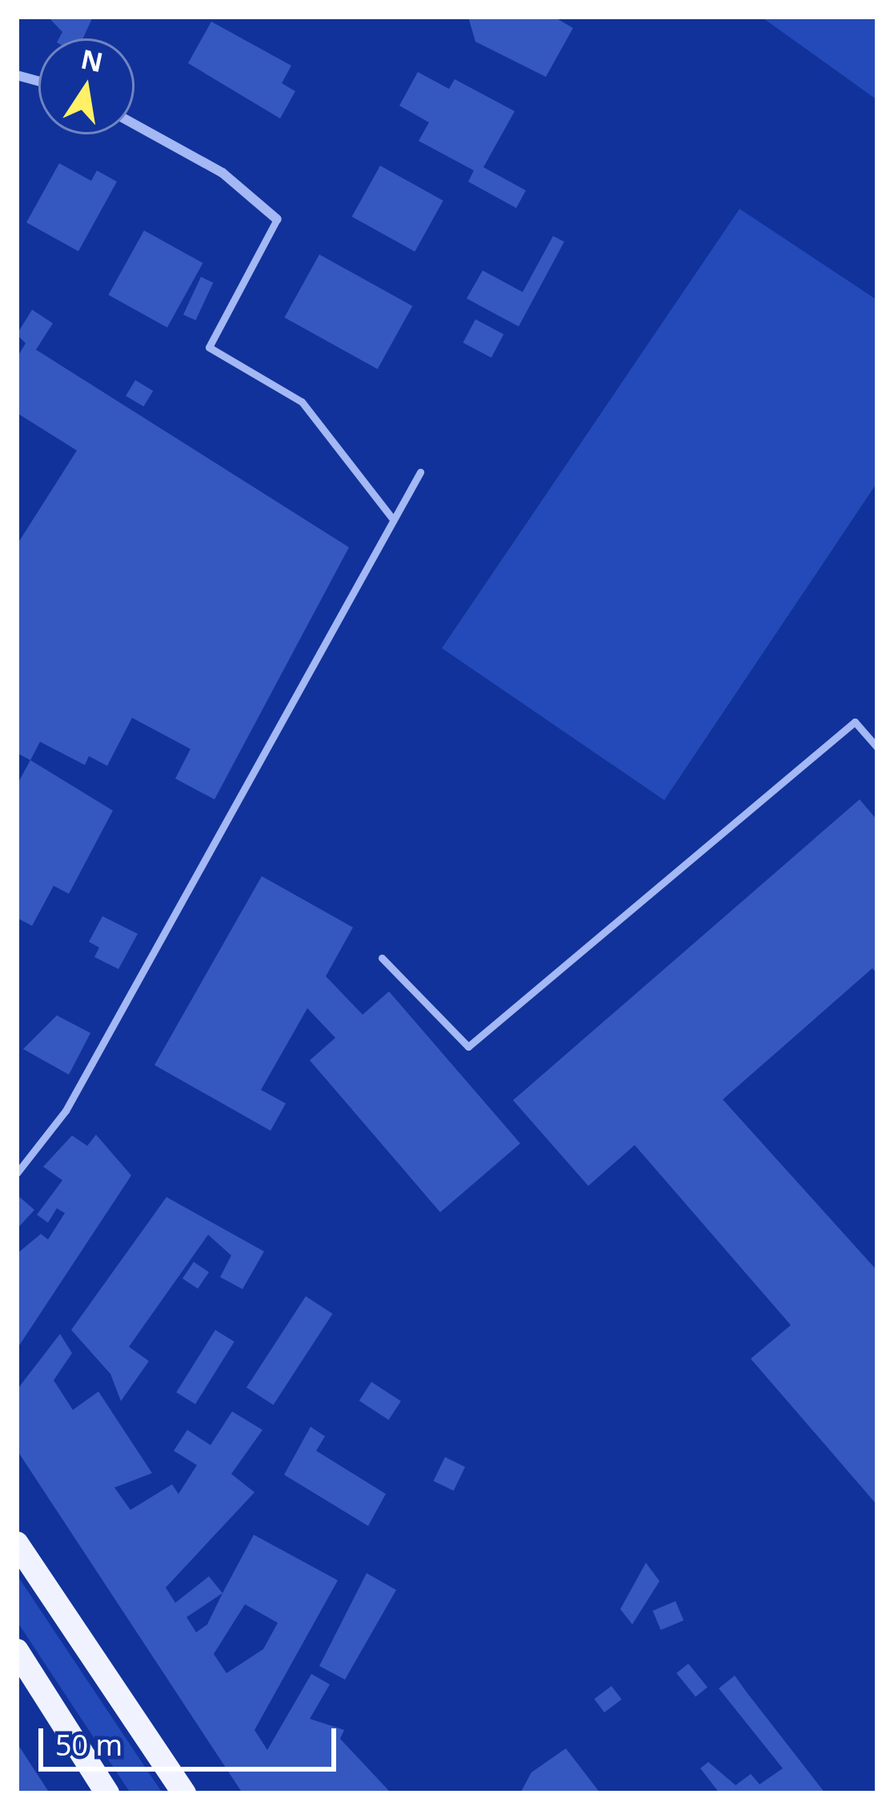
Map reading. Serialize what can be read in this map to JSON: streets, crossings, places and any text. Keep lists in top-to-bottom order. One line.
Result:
{"scale_bar":"50 m","north":"top"}
